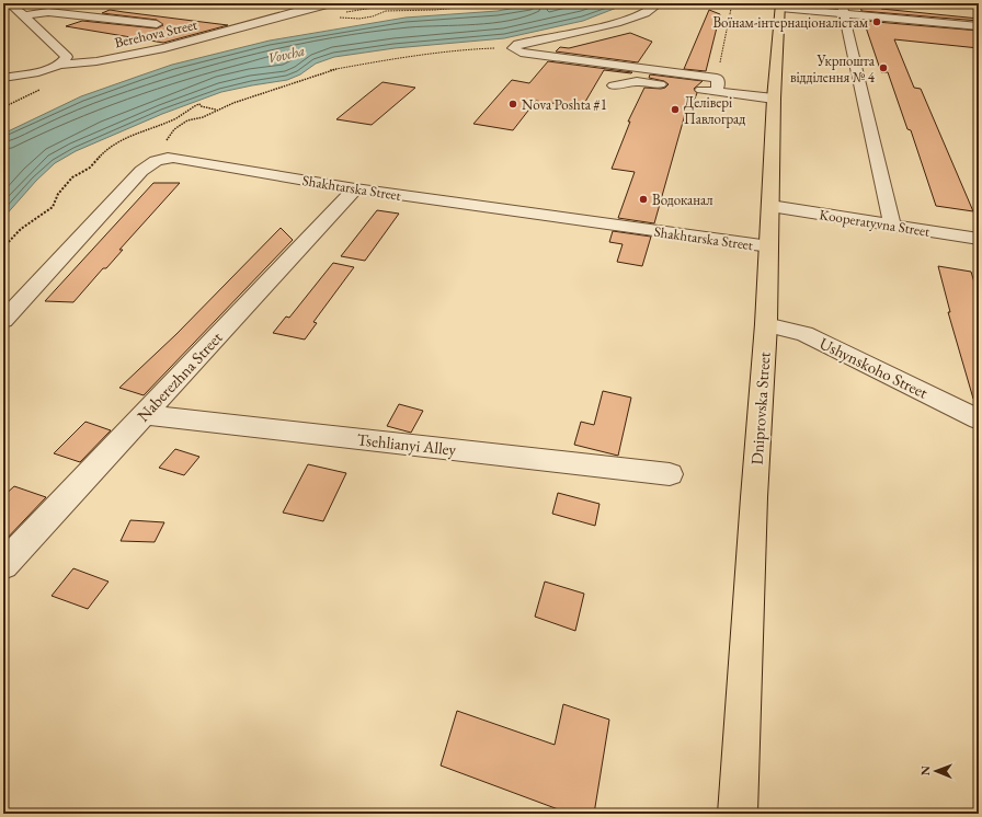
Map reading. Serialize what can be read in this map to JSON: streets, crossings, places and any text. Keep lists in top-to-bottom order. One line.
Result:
{"streets":{"highway":["Dniprovska Street"],"street":["Berehova Street","Shakhtarska Street","Kooperatyvna Street","Ushynskoho Street","Naberezhna Street","Tsehlianyi Alley"]},"crossings":[["Shakhtarska Street","Naberezhna Street"],["Shakhtarska Street","Dniprovska Street"],["Kooperatyvna Street","Dniprovska Street"],["Ushynskoho Street","Dniprovska Street"],["Naberezhna Street","Tsehlianyi Alley"]],"water":["Vovcha"],"places":["Воїнам-інтернаціоналістам","Укрпошта відділення № 4","Nova Poshta #1","Делівері Павлоград","Водоканал"],"north":"left"}
